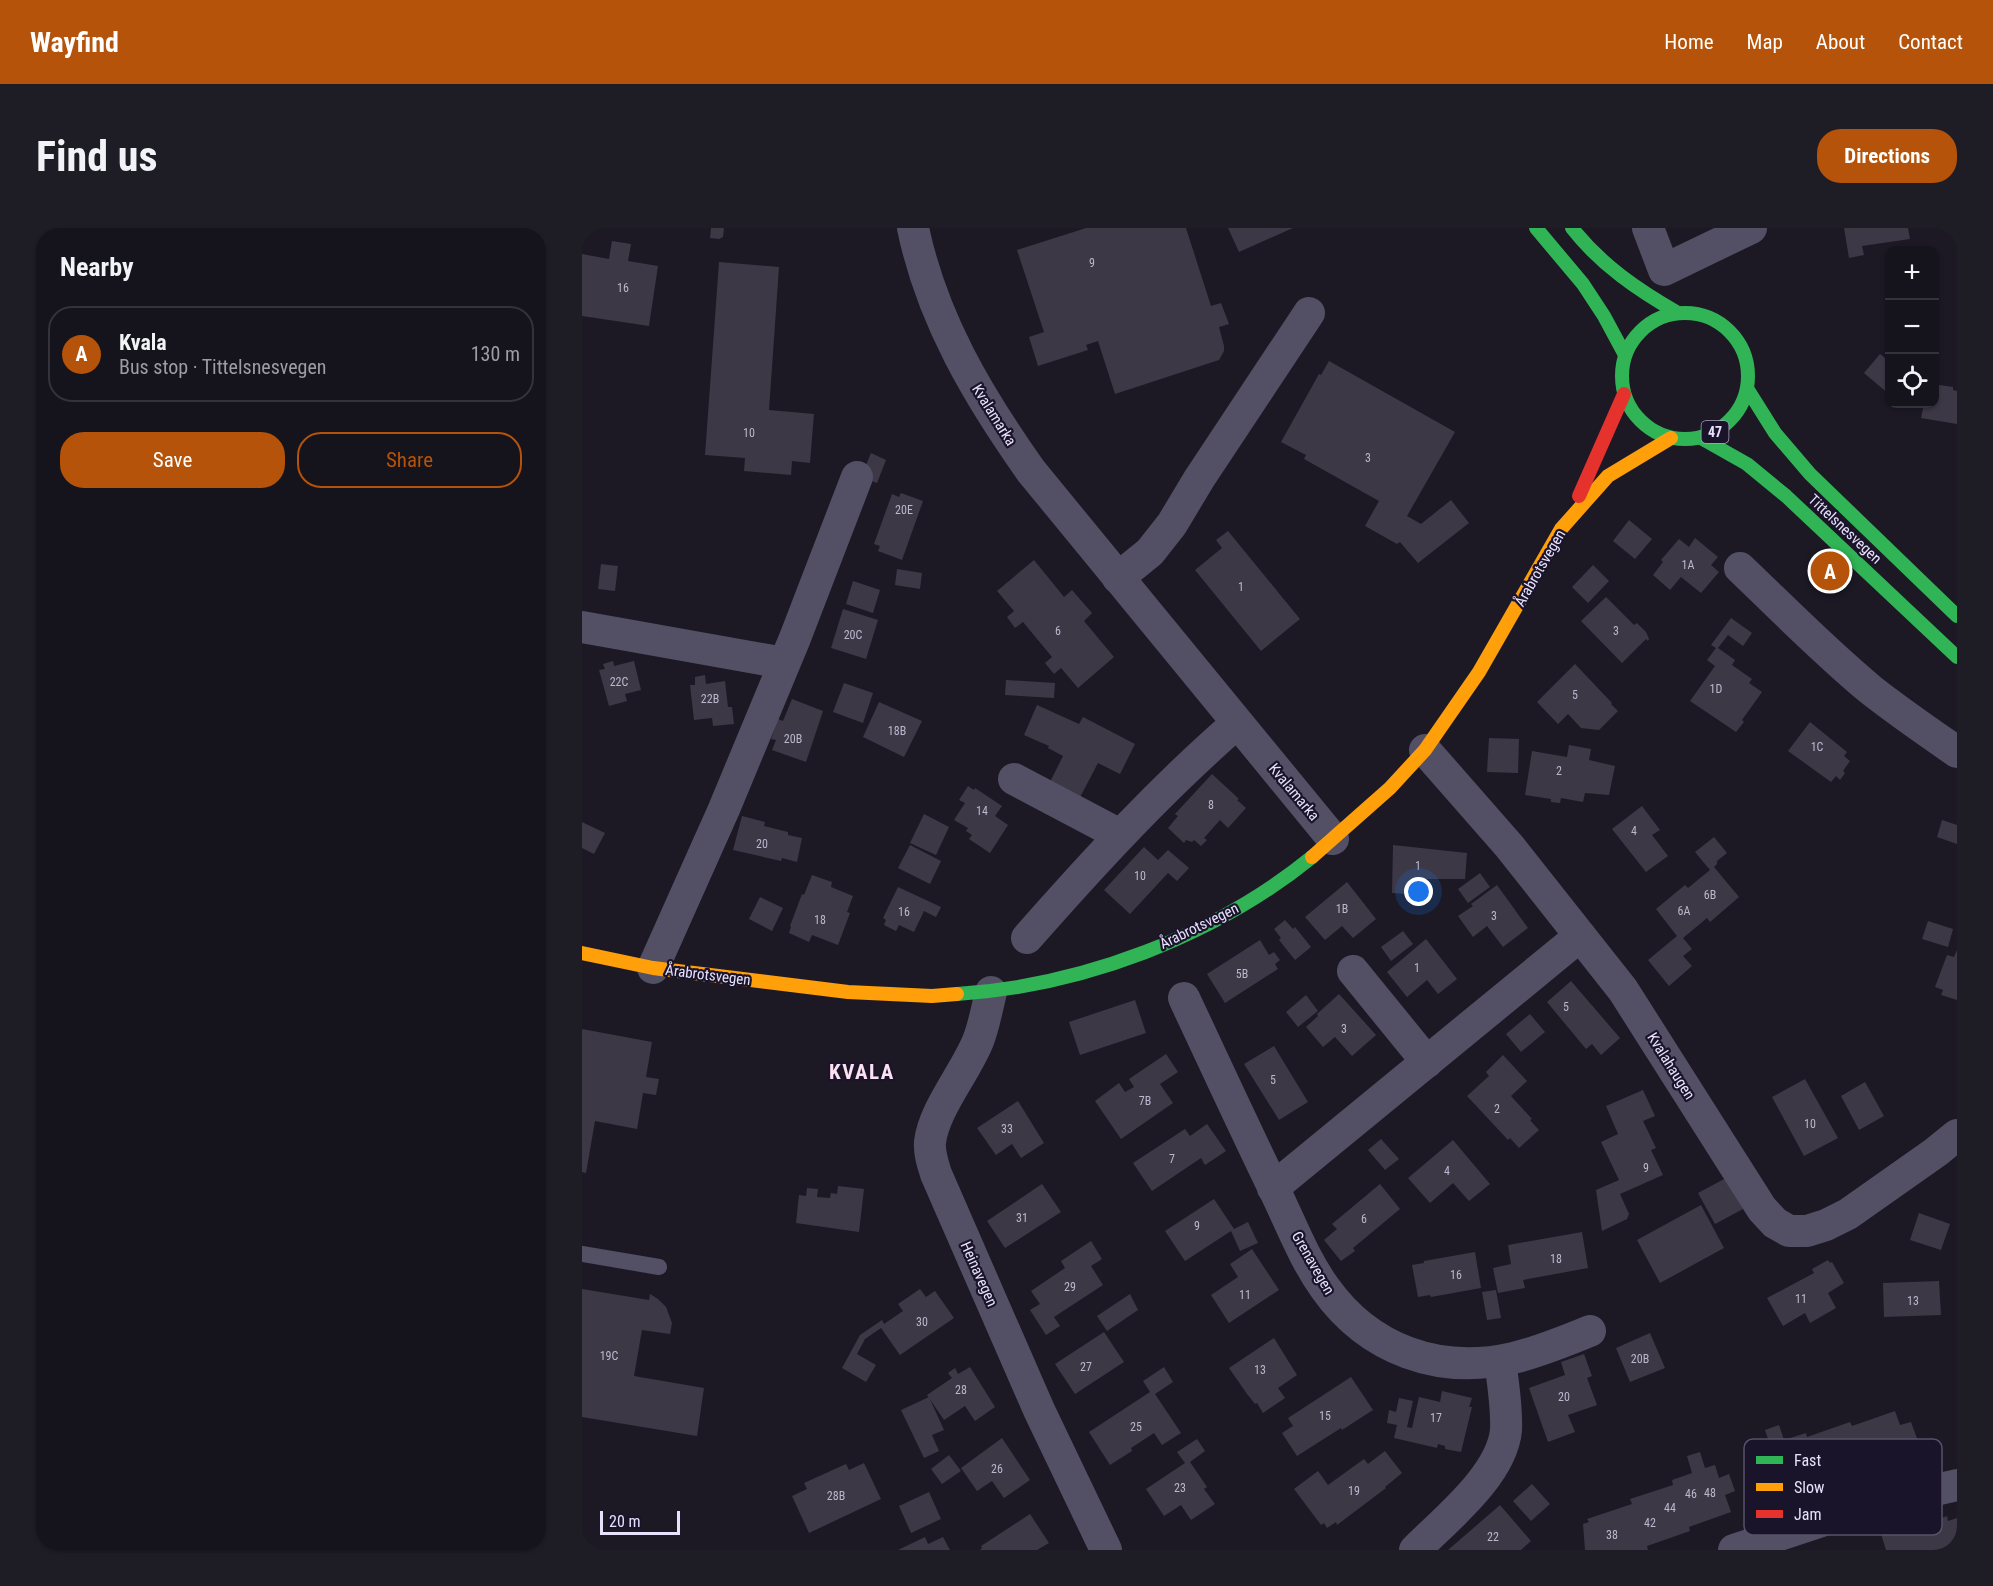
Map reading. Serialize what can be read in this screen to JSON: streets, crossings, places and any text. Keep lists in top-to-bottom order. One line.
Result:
{"streets":{"main road":["47","Tittelsnesvegen","Årabrotsvegen"],"street":["Kvalamarka","Kvalahaugen","Grenavegen","Heinavegen"]},"crossings":[["Kvalamarka","Årabrotsvegen"],["47","Tittelsnesvegen"],["47","Årabrotsvegen"],["Tittelsnesvegen","Årabrotsvegen"],["Årabrotsvegen","Kvalahaugen"],["Årabrotsvegen","Heinavegen"]],"districts":["KVALA"],"house_numbers":["9","16","10","3","20E","1A","1","6","3","20C","22C","1D","5","22B","18B","20B","1C","2","8","14","4","20","1","10","6B","1B","6A","16","3","18","1","5B","5","3","5","7B","2","10","33","7","9","4","31","6","9","18","16","29","11","11","13","30","19C","20B","27","13","28","20","15","17","25","26","23","19","48","46","28B","44","42","38","22"],"legend":["Fast","Slow","Jam"],"scale_bar":"20 m","page":{"header":"Wayfind","nav":["Home","Map","About","Contact"],"buttons":["Directions",["Save","Share"]],"title":"Find us","heading":"Nearby","map_buttons":["+","−"],"list":[{"mark":"A","name":"Kvala","note":"Bus stop · Tittelsnesvegen","value":"130 m"}],"pins":"A","scale":"20 m"}}
